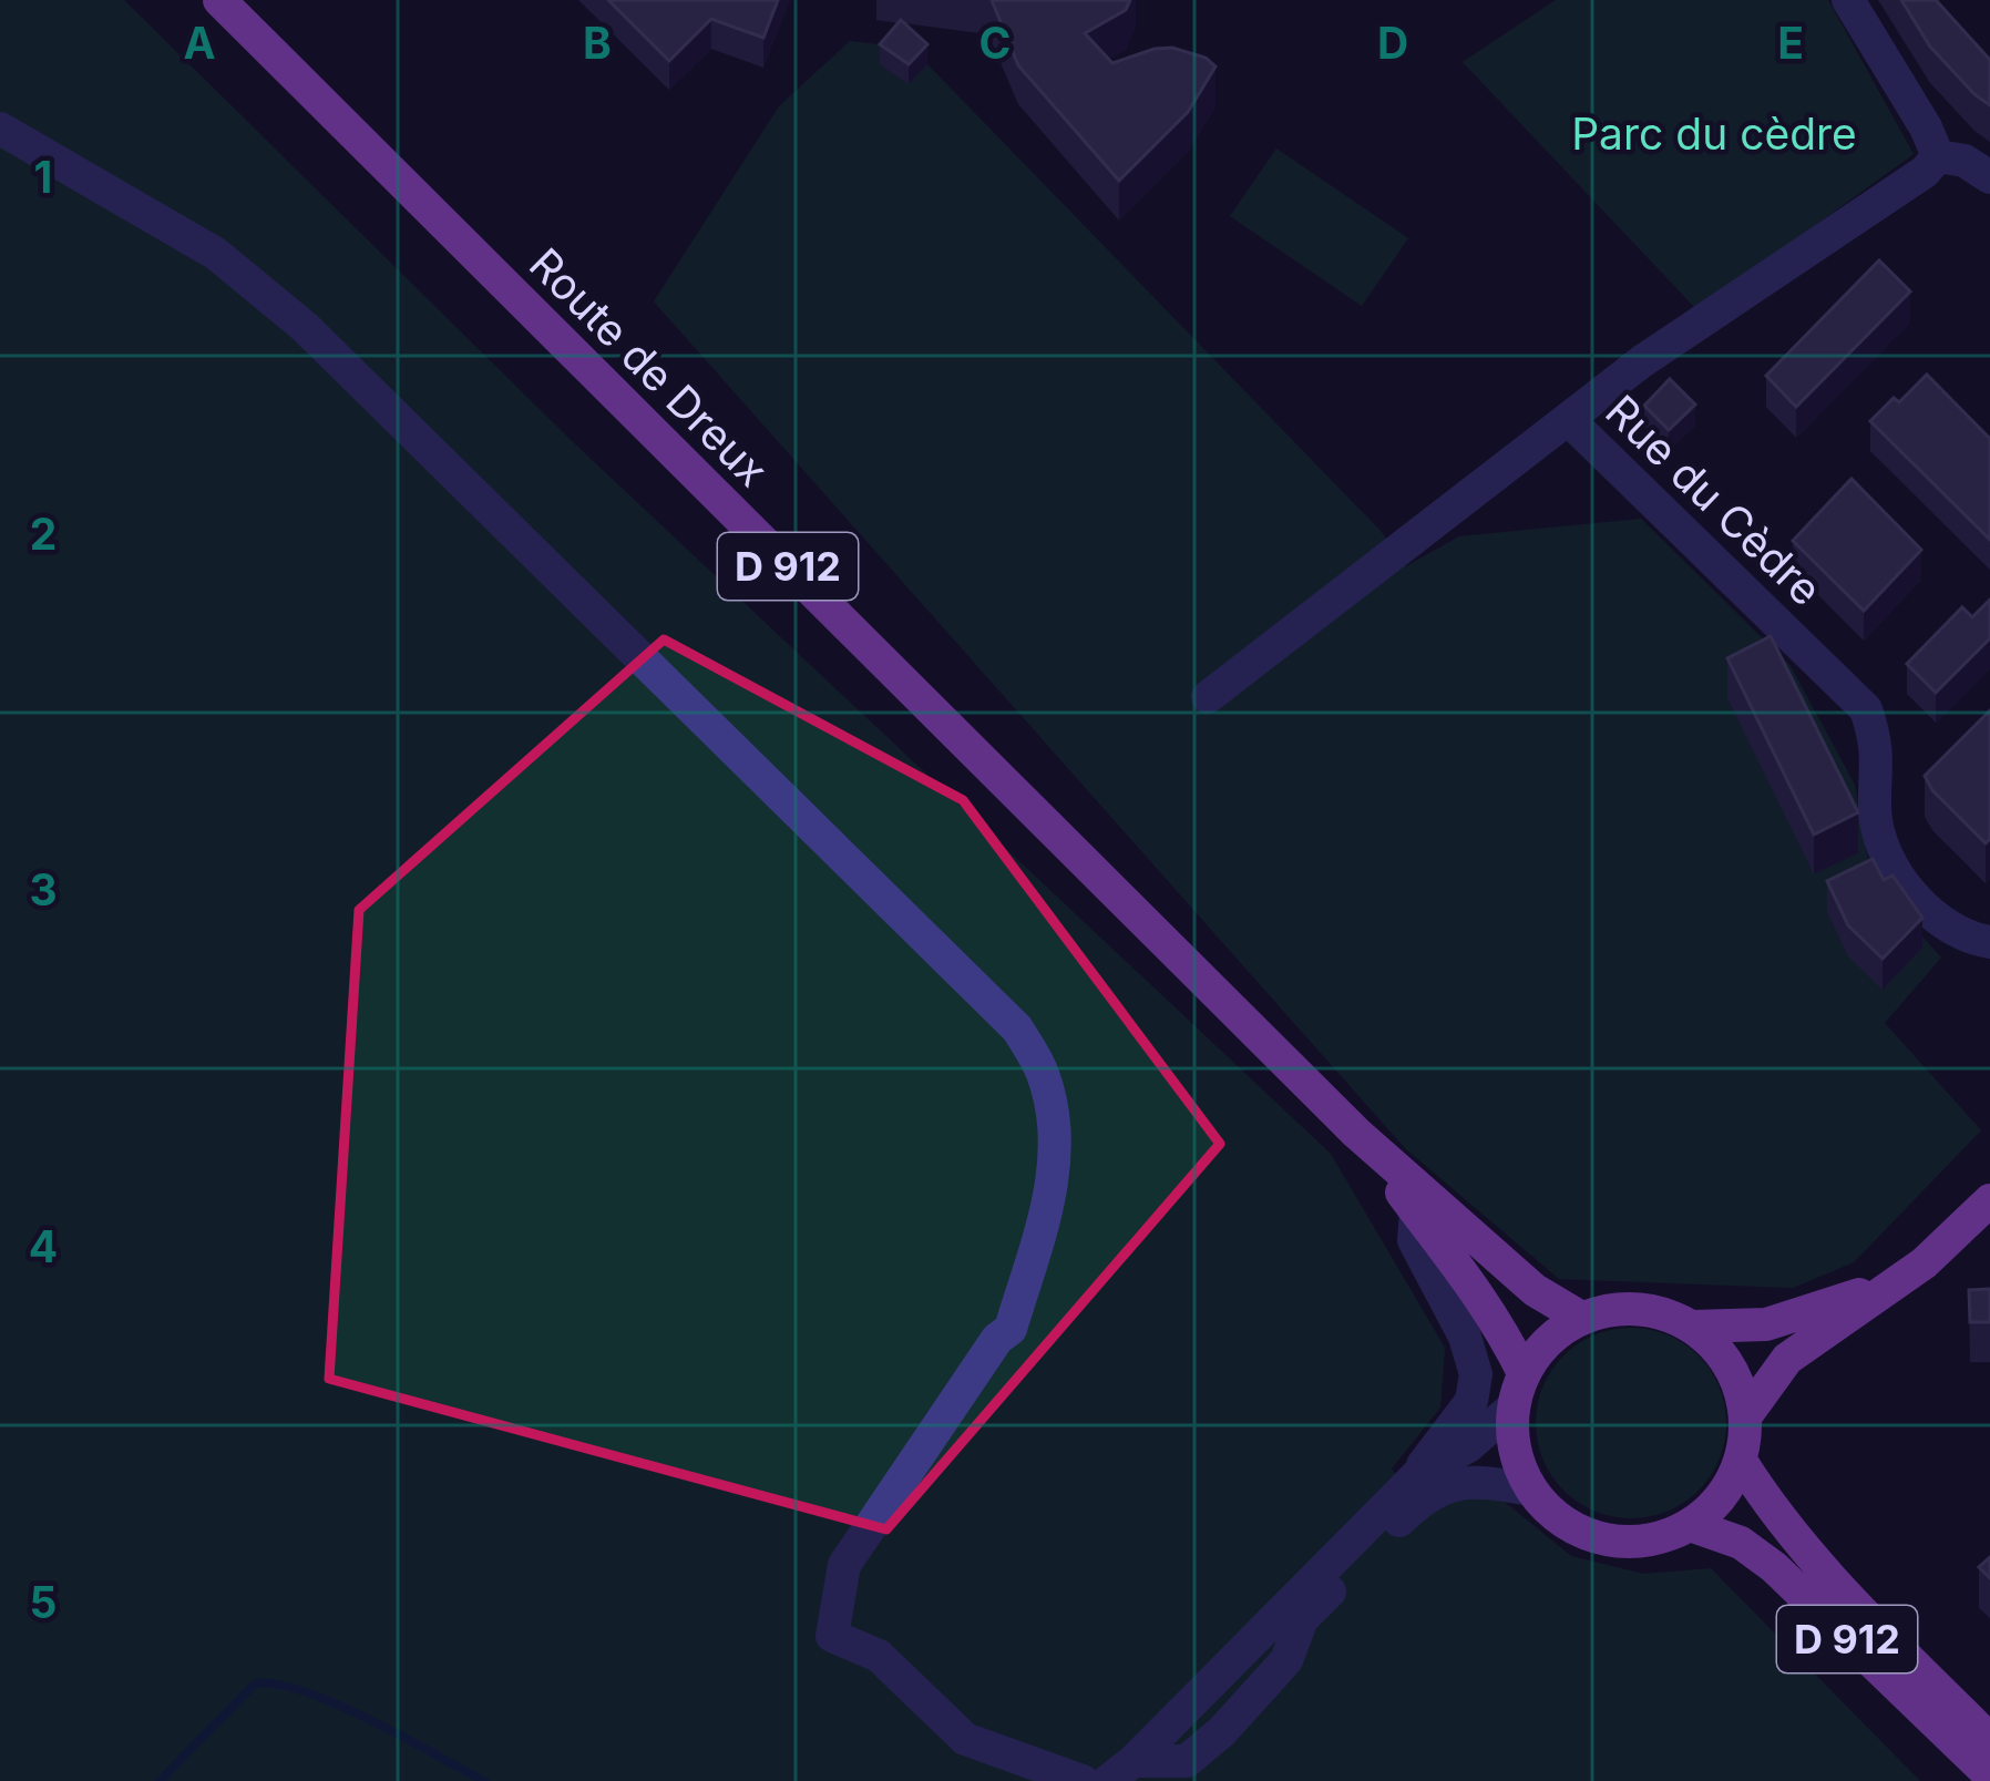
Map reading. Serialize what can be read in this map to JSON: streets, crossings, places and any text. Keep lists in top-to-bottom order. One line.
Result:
{"streets":{"main road":["Route de Dreux","D 912"],"street":["Rue du Cèdre"]},"crossings":[["Route de Dreux","D 912"]],"parks":["Parc du cèdre"],"grid":{"columns":["A","B","C","D","E"],"rows":["1","2","3","4","5"]}}
